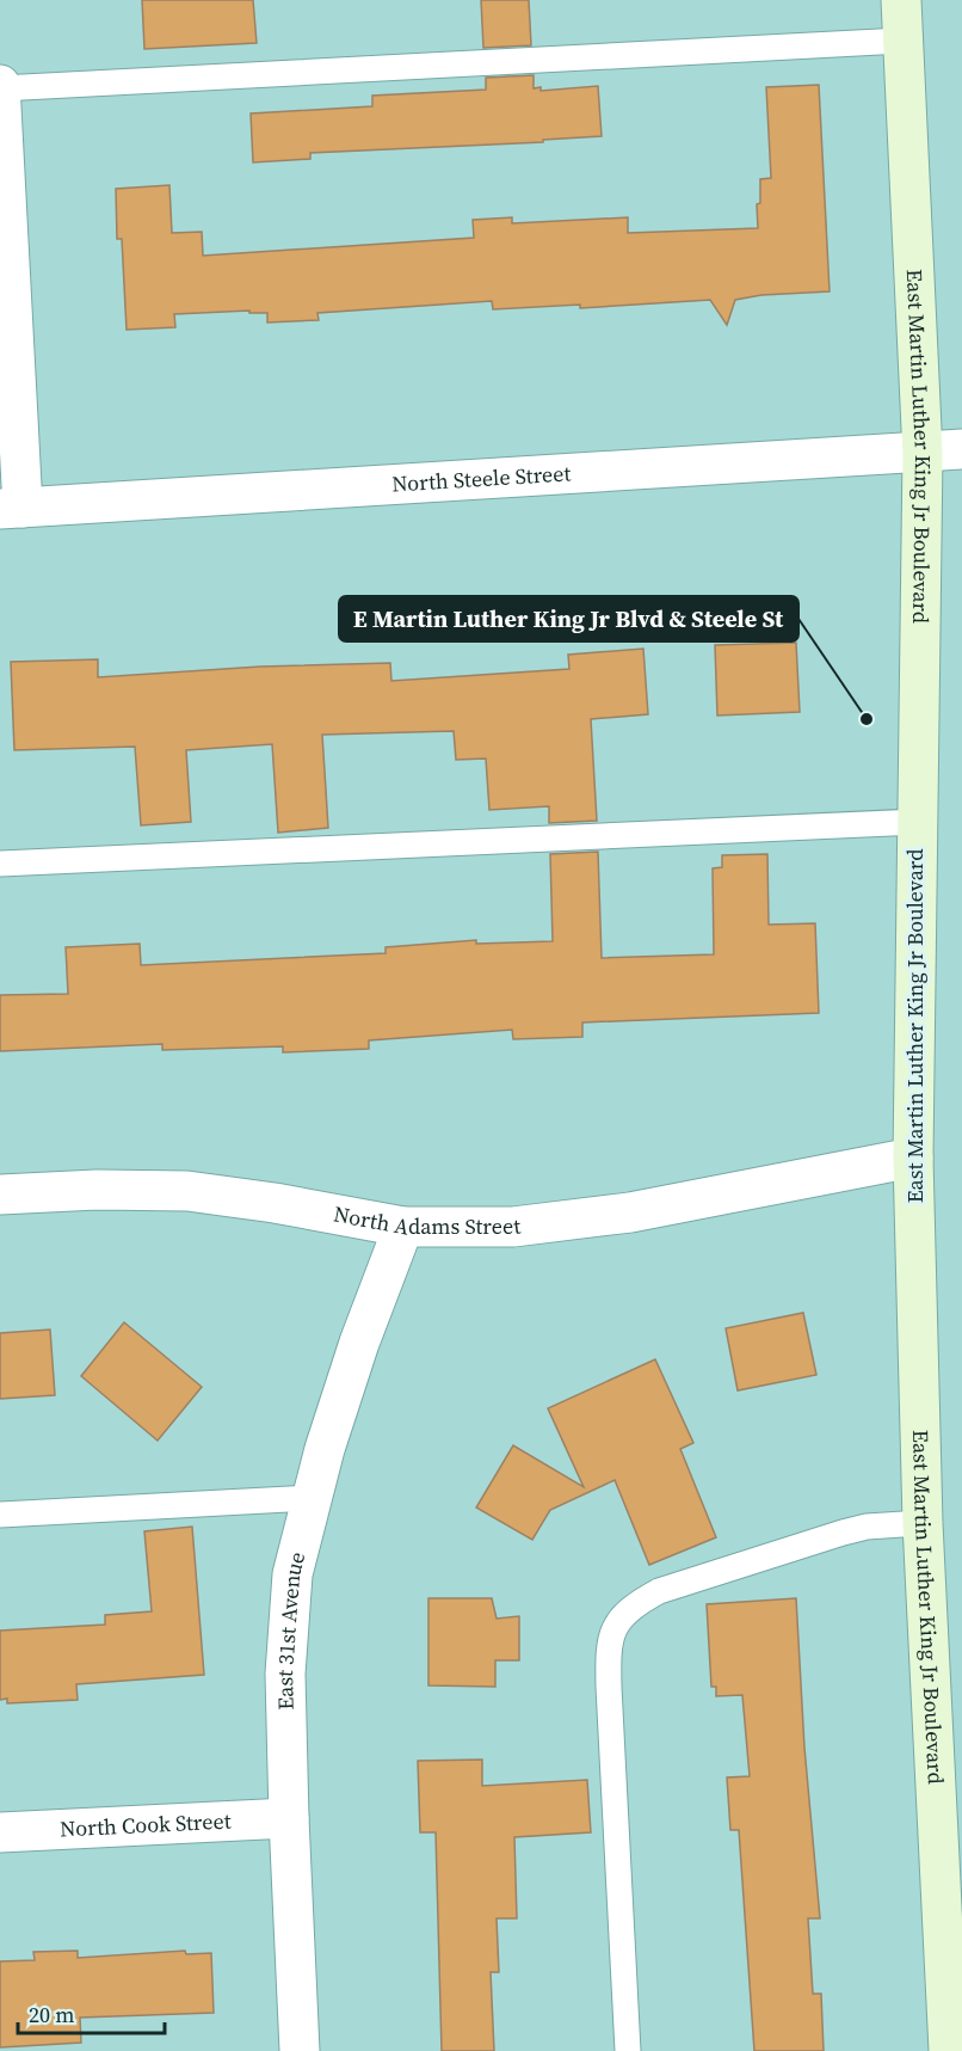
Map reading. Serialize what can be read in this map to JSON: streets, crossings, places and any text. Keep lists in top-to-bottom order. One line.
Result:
{"streets":{"main road":["East Martin Luther King Jr Boulevard"],"street":["North Steele Street","North Adams Street","East 31st Avenue","North Cook Street"]},"crossings":[["East Martin Luther King Jr Boulevard","North Steele Street"],["East Martin Luther King Jr Boulevard","North Adams Street"],["North Adams Street","East 31st Avenue"],["East 31st Avenue","North Cook Street"]],"places":["E Martin Luther King Jr Blvd & Steele St"],"scale_bar":"20 m"}
